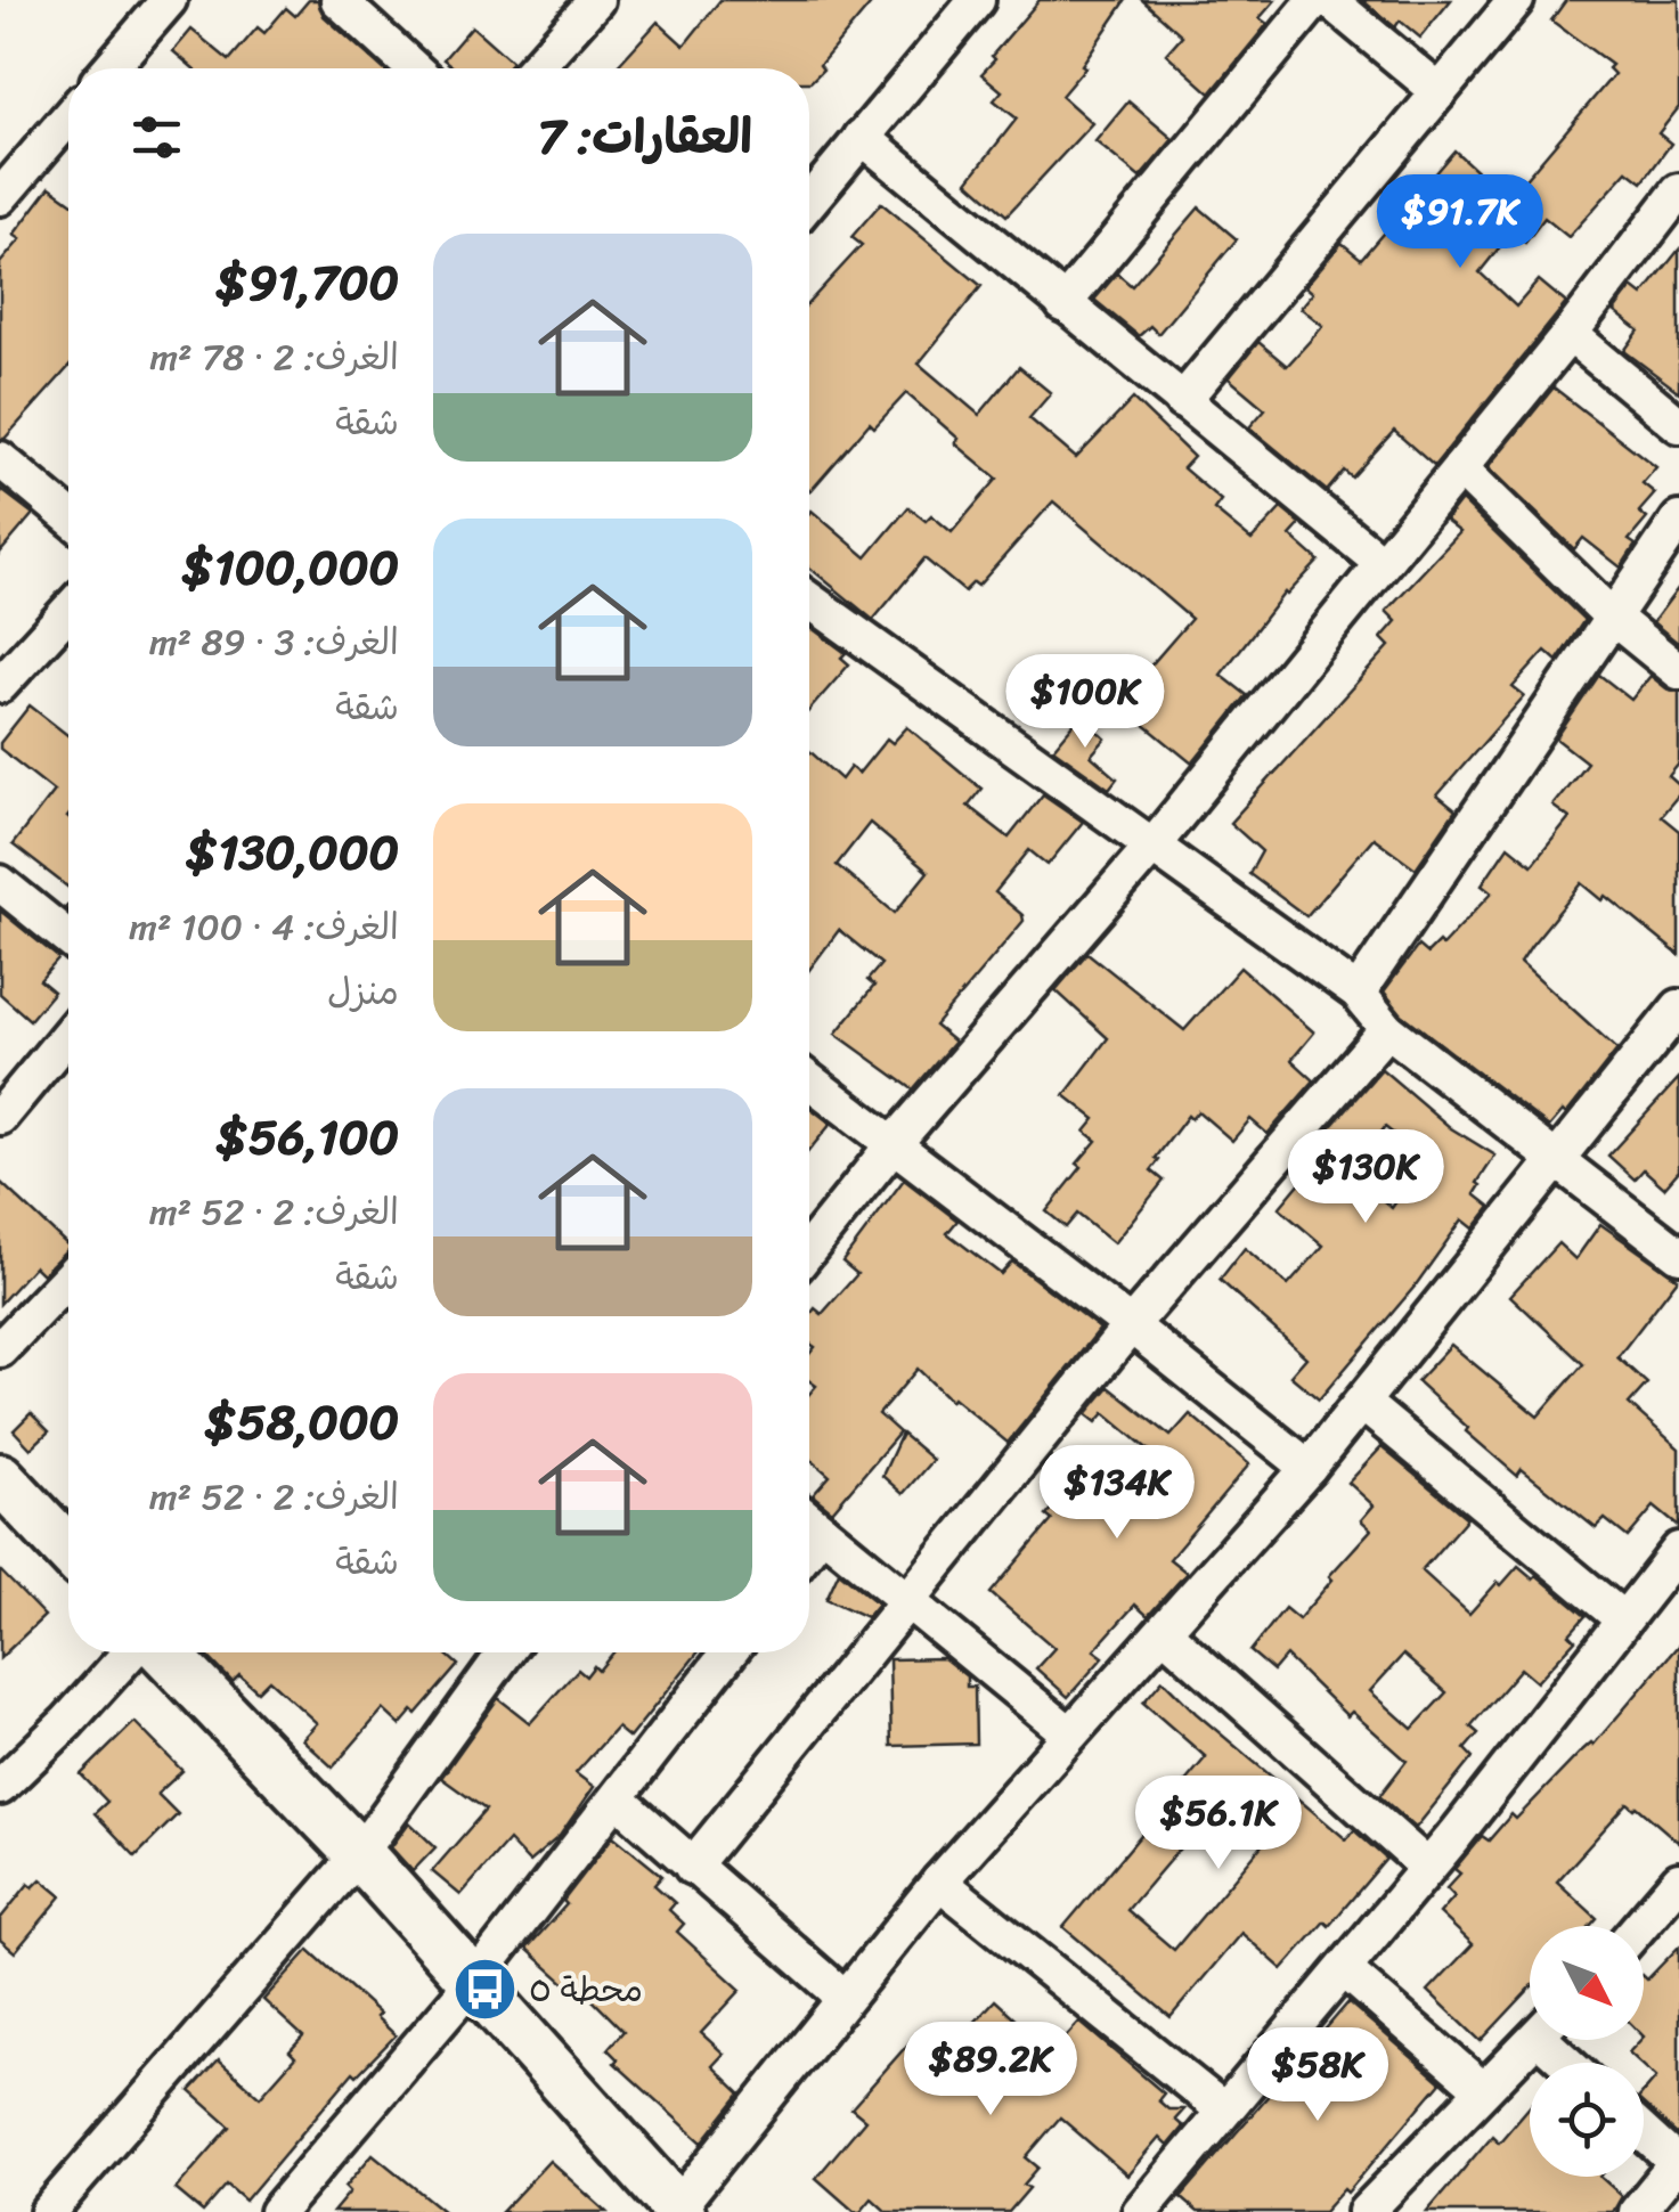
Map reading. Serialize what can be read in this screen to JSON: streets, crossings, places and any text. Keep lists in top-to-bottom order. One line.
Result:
{"places":{"bus stop":["محطة ٥"]},"north":"bottom right","page":{"heading":"العقارات: 7","price":["$91.7K","$100K","$130K","$134K","$56.1K","$89.2K","$58K"],"list":[{"name":"$91,700","note":"الغرف: 2 · 78 m² · شقة"},{"name":"$100,000","note":"الغرف: 3 · 89 m² · شقة"},{"name":"$130,000","note":"الغرف: 4 · 100 m² · منزل"},{"name":"$56,100","note":"الغرف: 2 · 52 m² · شقة"},{"name":"$58,000","note":"الغرف: 2 · 52 m² · شقة"}]}}
